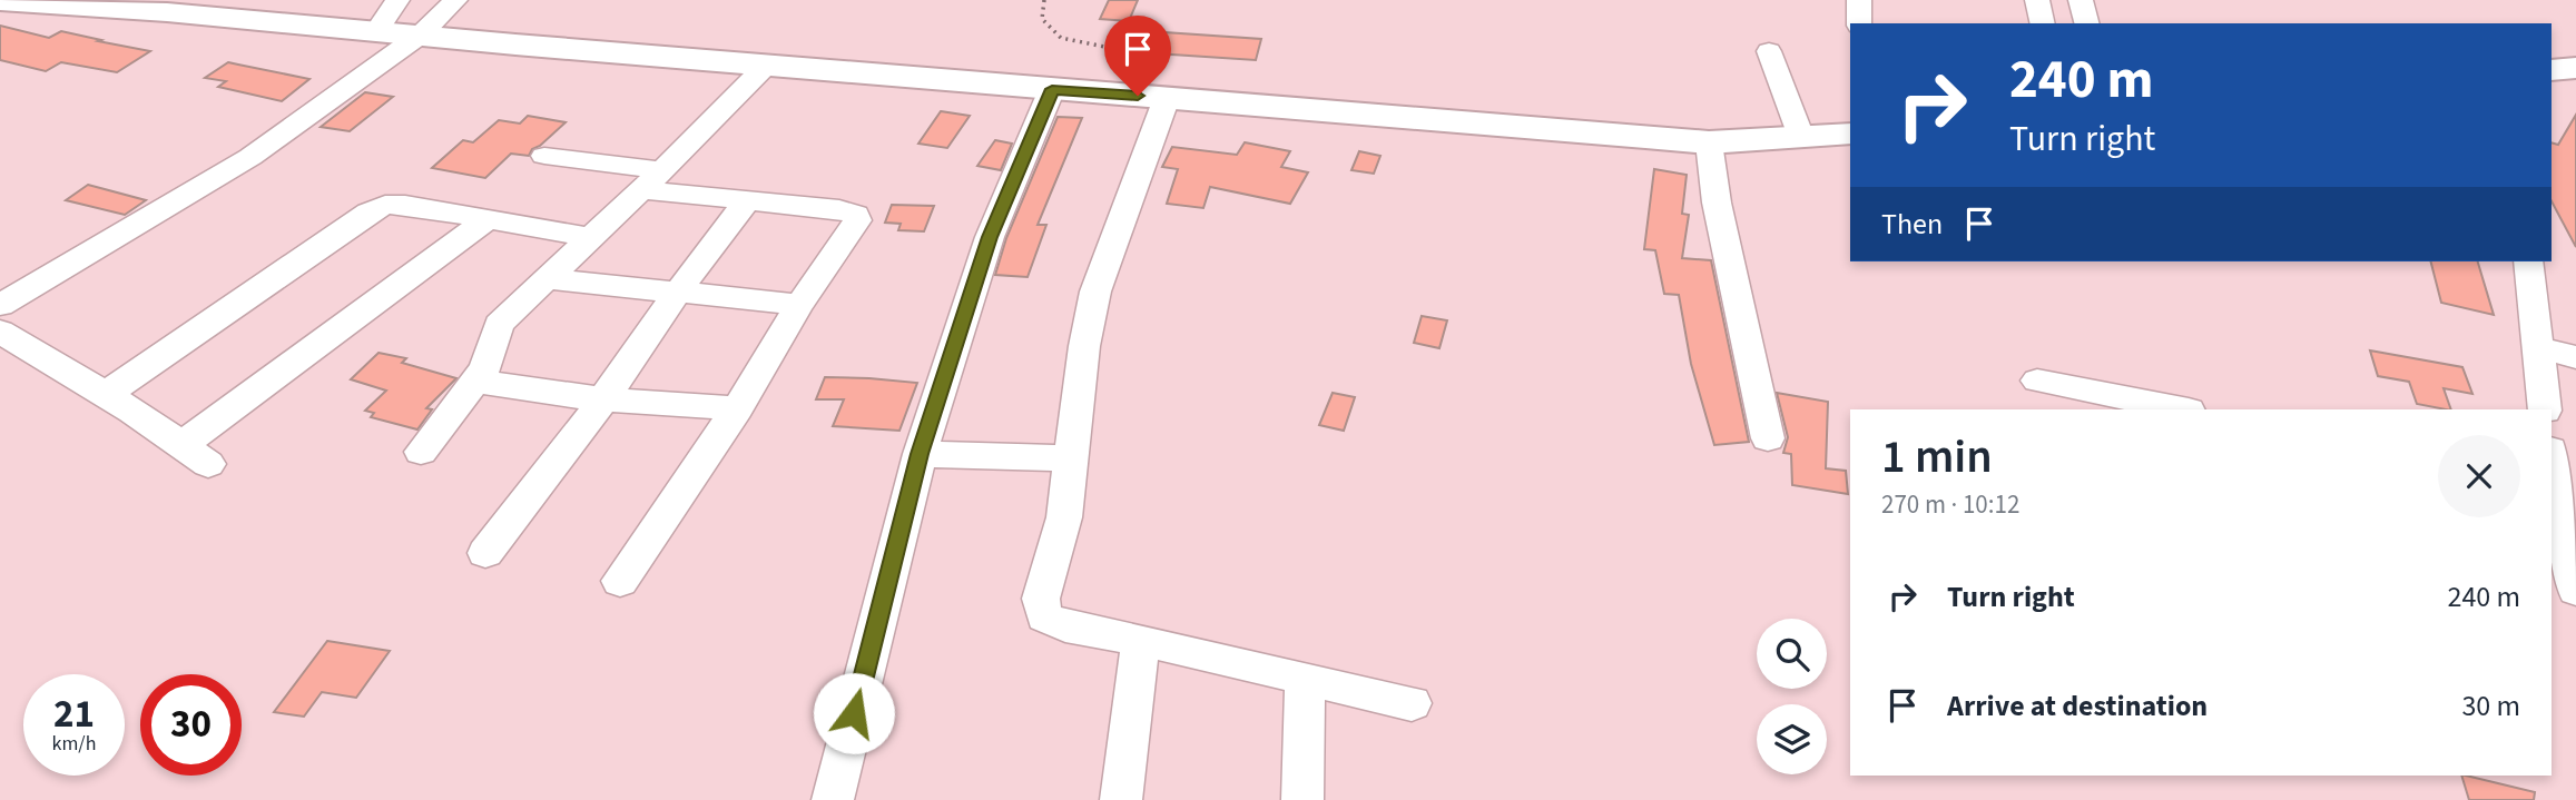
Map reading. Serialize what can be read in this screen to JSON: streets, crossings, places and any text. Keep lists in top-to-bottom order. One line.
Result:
{"page":{"turn":["240 m","Turn right"],"then":"Then","heading":["1 min","270 m · 10:12"],"list":[{"name":"Turn right","value":"240 m"},{"name":"Arrive at destination","value":"30 m"}],"speed":"21 km/h","limit":"30"}}
